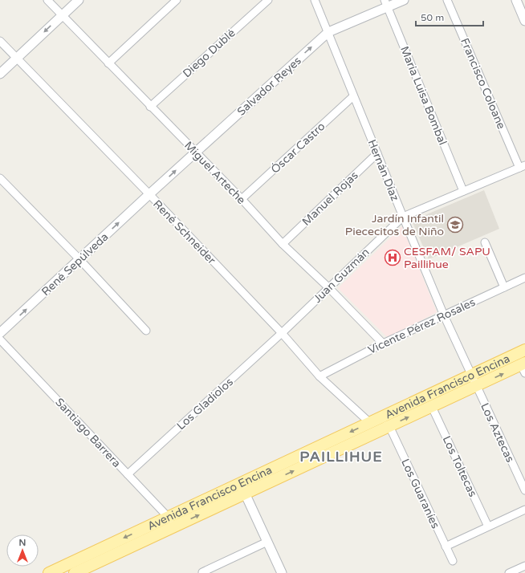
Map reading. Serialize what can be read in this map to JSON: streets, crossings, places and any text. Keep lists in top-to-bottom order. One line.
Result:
{"streets":{"main road":["Avenida Francisco Encina"],"street":["Diego Dublé","Francisco Coloane","Salvador Reyes","María Luisa Bombal","Óscar Castro","Hernán Díaz","Miguel Arteche","Manuel Rojas","René Schneider","René Sepúlveda","Juan Guzmán","Vicente Pérez Rosales","Los Gladiolos","Santiago Barrera","Los Aztecas","Los Toltecas","Los Guaraníes"]},"crossings":[["Diego Dublé","Miguel Arteche"],["Francisco Coloane","Juan Guzmán"],["Salvador Reyes","María Luisa Bombal"],["Salvador Reyes","Hernán Díaz"],["Salvador Reyes","Miguel Arteche"],["Salvador Reyes","René Schneider"],["Salvador Reyes","René Sepúlveda"],["María Luisa Bombal","Juan Guzmán"],["Óscar Castro","Hernán Díaz"],["Óscar Castro","Miguel Arteche"],["Hernán Díaz","Manuel Rojas"],["Hernán Díaz","Juan Guzmán"],["Hernán Díaz","Vicente Pérez Rosales"],["Hernán Díaz","Avenida Francisco Encina"],["Hernán Díaz","Los Aztecas"],["Miguel Arteche","Manuel Rojas"],["Miguel Arteche","Juan Guzmán"],["Miguel Arteche","Vicente Pérez Rosales"],["René Schneider","René Sepúlveda"],["René Schneider","Juan Guzmán"],["René Schneider","Vicente Pérez Rosales"],["René Schneider","Avenida Francisco Encina"],["René Schneider","Los Gladiolos"],["Juan Guzmán","Los Gladiolos"],["Avenida Francisco Encina","Santiago Barrera"],["Avenida Francisco Encina","Los Aztecas"],["Avenida Francisco Encina","Los Toltecas"],["Avenida Francisco Encina","Los Guaraníes"],["Los Gladiolos","Santiago Barrera"]],"one_way":["Salvador Reyes","René Sepúlveda"],"districts":["PAILLIHUE"],"places":{"school or university":["Jardín Infantil Piececitos de Niño"],"hospital":["CESFAM/ SAPU Paillihue"]},"scale_bar":"50 m","north":"top"}
